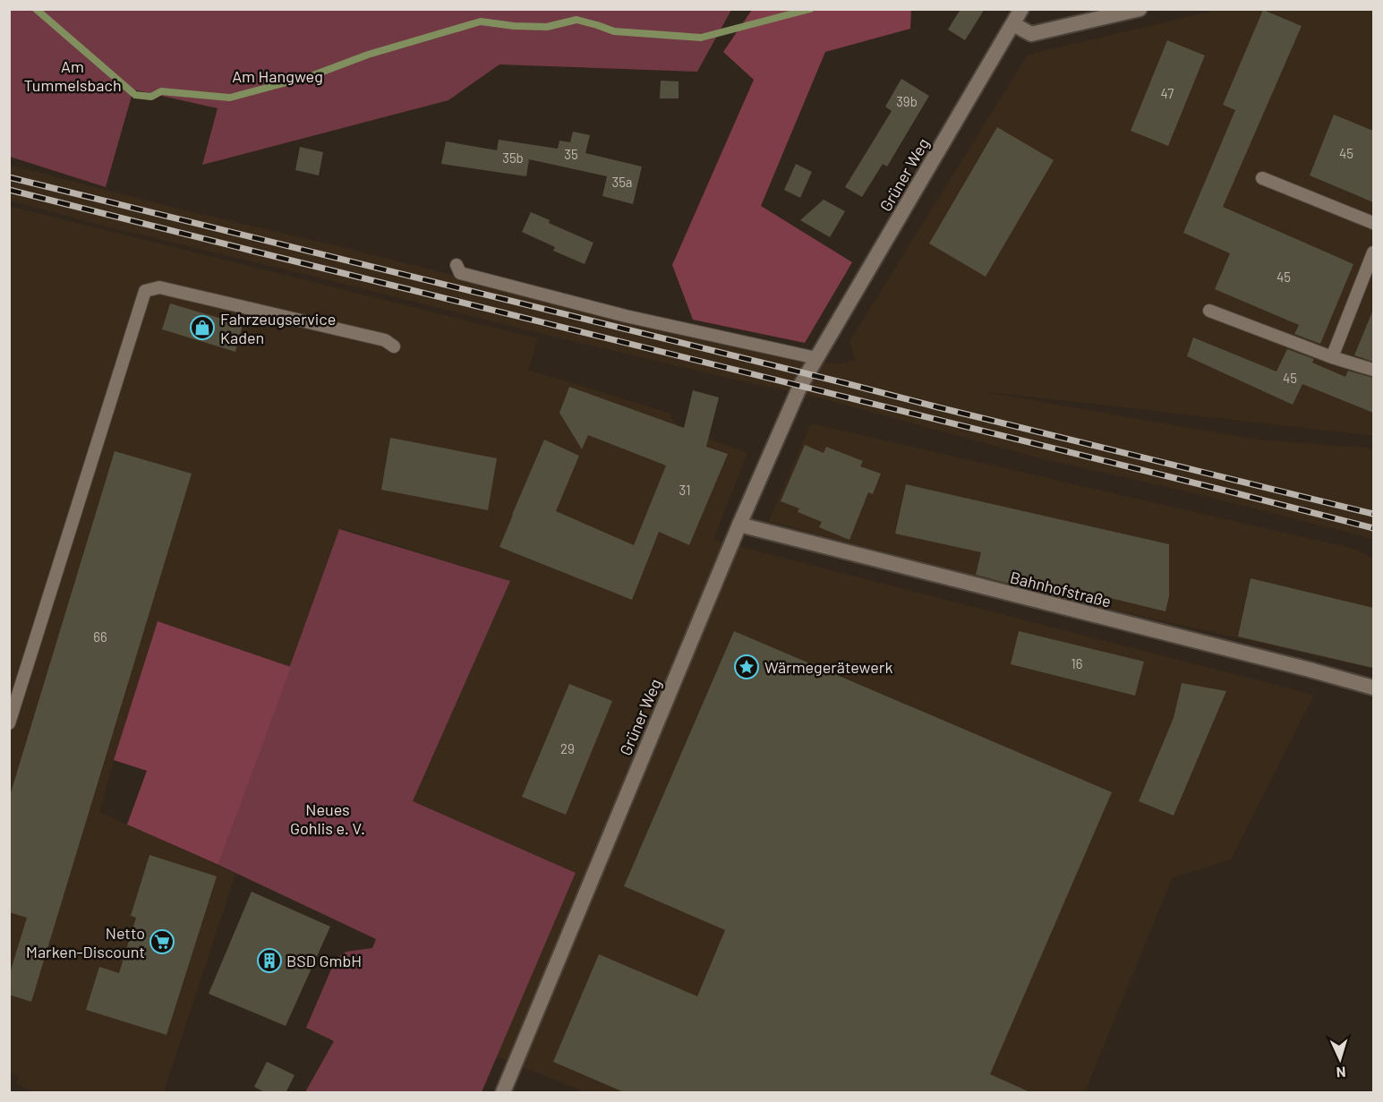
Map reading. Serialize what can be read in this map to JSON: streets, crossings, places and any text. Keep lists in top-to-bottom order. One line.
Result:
{"streets":{"street":["Grüner Weg","Bahnhofstraße"]},"crossings":[["Grüner Weg","Bahnhofstraße"]],"parks":["Am Tummelsbach","Am Hangweg","Neues Gohlis e. V."],"places":{"shop":["Fahrzeugservice Kaden"],"place":["Wärmegerätewerk"],"supermarket":["Netto Marken-Discount"],"building":["BSD GmbH"]},"house_numbers":["47","39b","45","35","35b","35a","45","45","31","66","16","29"],"north":"bottom"}
